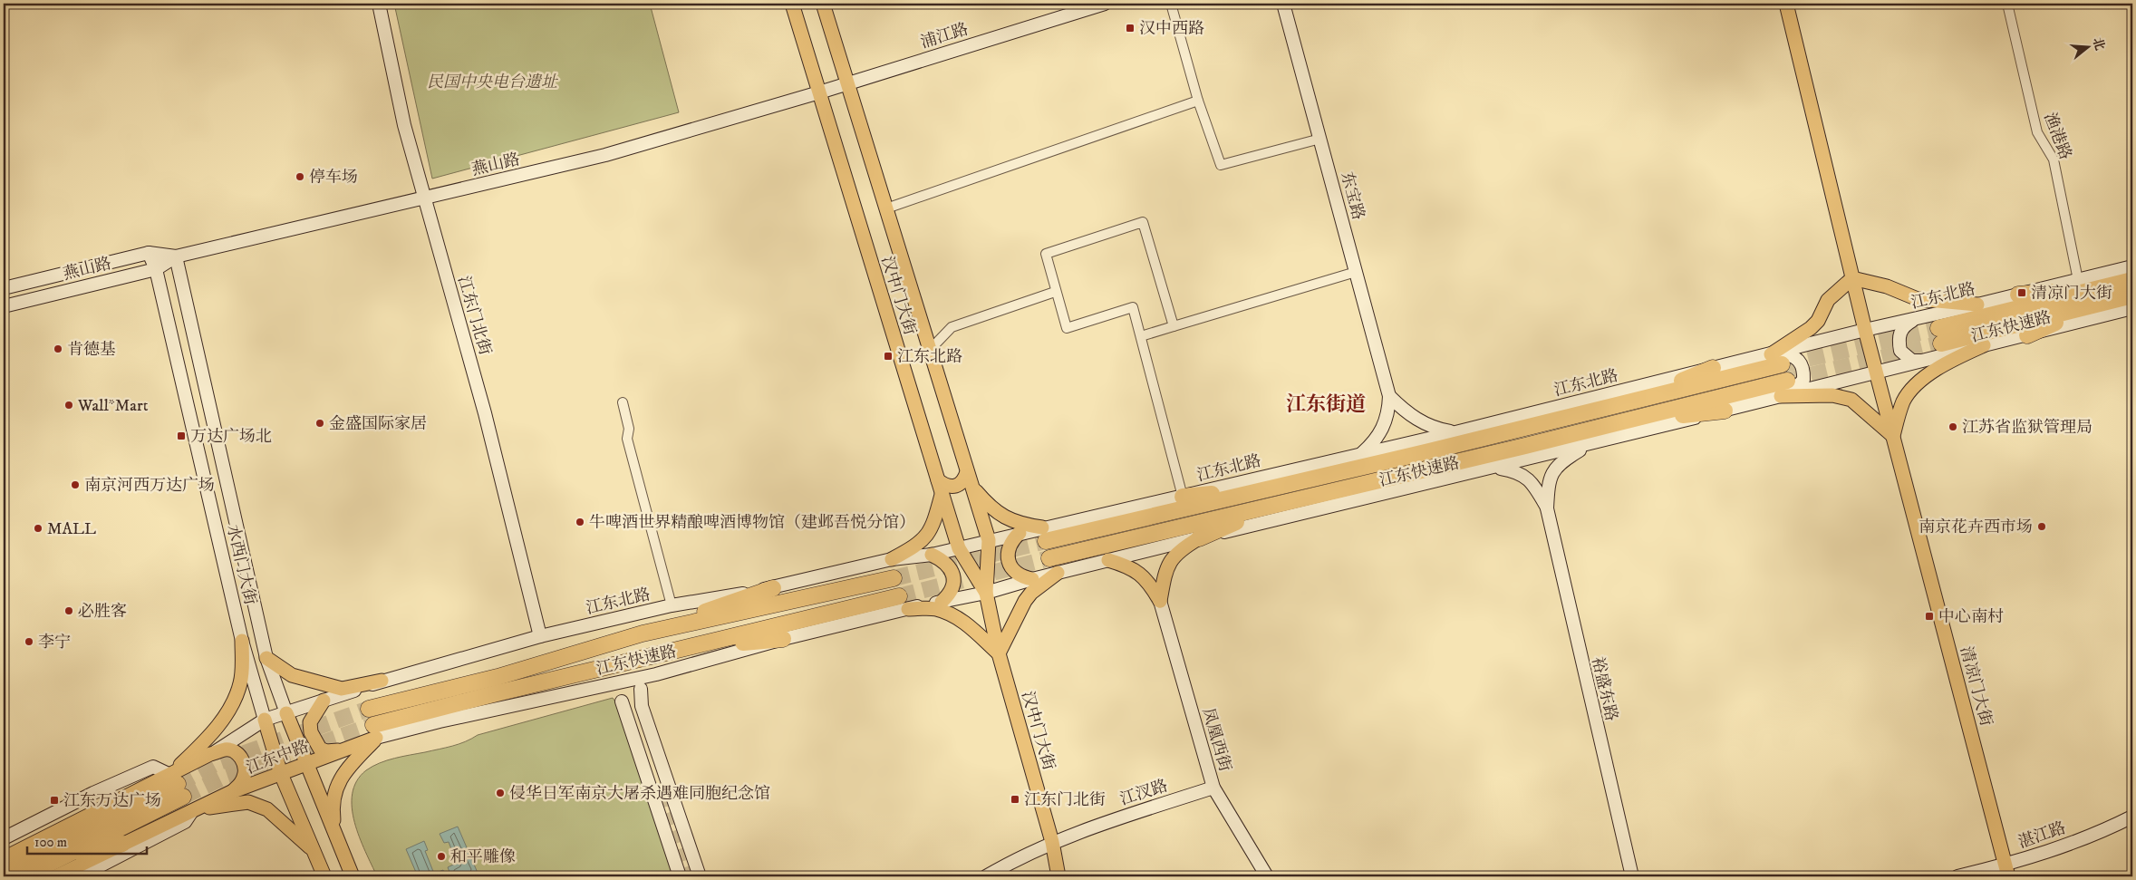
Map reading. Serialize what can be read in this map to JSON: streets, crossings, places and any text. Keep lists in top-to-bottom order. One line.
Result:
{"streets":{"highway":["江东快速路"],"main road":["汉中门大街","水西门大街","清凉门大街","江东中路"],"street":["浦江路","渔港路","燕山路","东宝路","江东北路","江东门北街","裕盛东路","凤凰西街","江汊路","湛江路"]},"crossings":[["浦江路","燕山路"],["浦江路","汉中门大街"],["渔港路","江东北路"],["燕山路","汉中门大街"],["燕山路","江东门北街"],["燕山路","水西门大街"],["汉中门大街","江东北路"],["汉中门大街","江汊路"],["江东北路","江东门北街"],["江东北路","江东快速路"],["江东北路","水西门大街"],["江东北路","清凉门大街"],["江东快速路","江东中路"],["水西门大街","江东中路"],["清凉门大街","湛江路"],["凤凰西街","江汊路"]],"districts":["江东街道"],"parks":["民国中央电台遗址"],"places":{"transit":["汉中西路","清凉门大街","江东北路","万达广场北","中心南村","江东门北街","江东万达广场"],"other":["停车场","肯德基","Wall*Mart","金盛国际家居","江苏省监狱管理局","南京河西万达广场","牛啤酒世界精酿啤酒博物馆（建邺吾悦分馆）","南京花卉西市场","MALL","必胜客","李宁","侵华日军南京大屠杀遇难同胞纪念馆","和平雕像"]},"scale_bar":"100 m","north":"right"}
